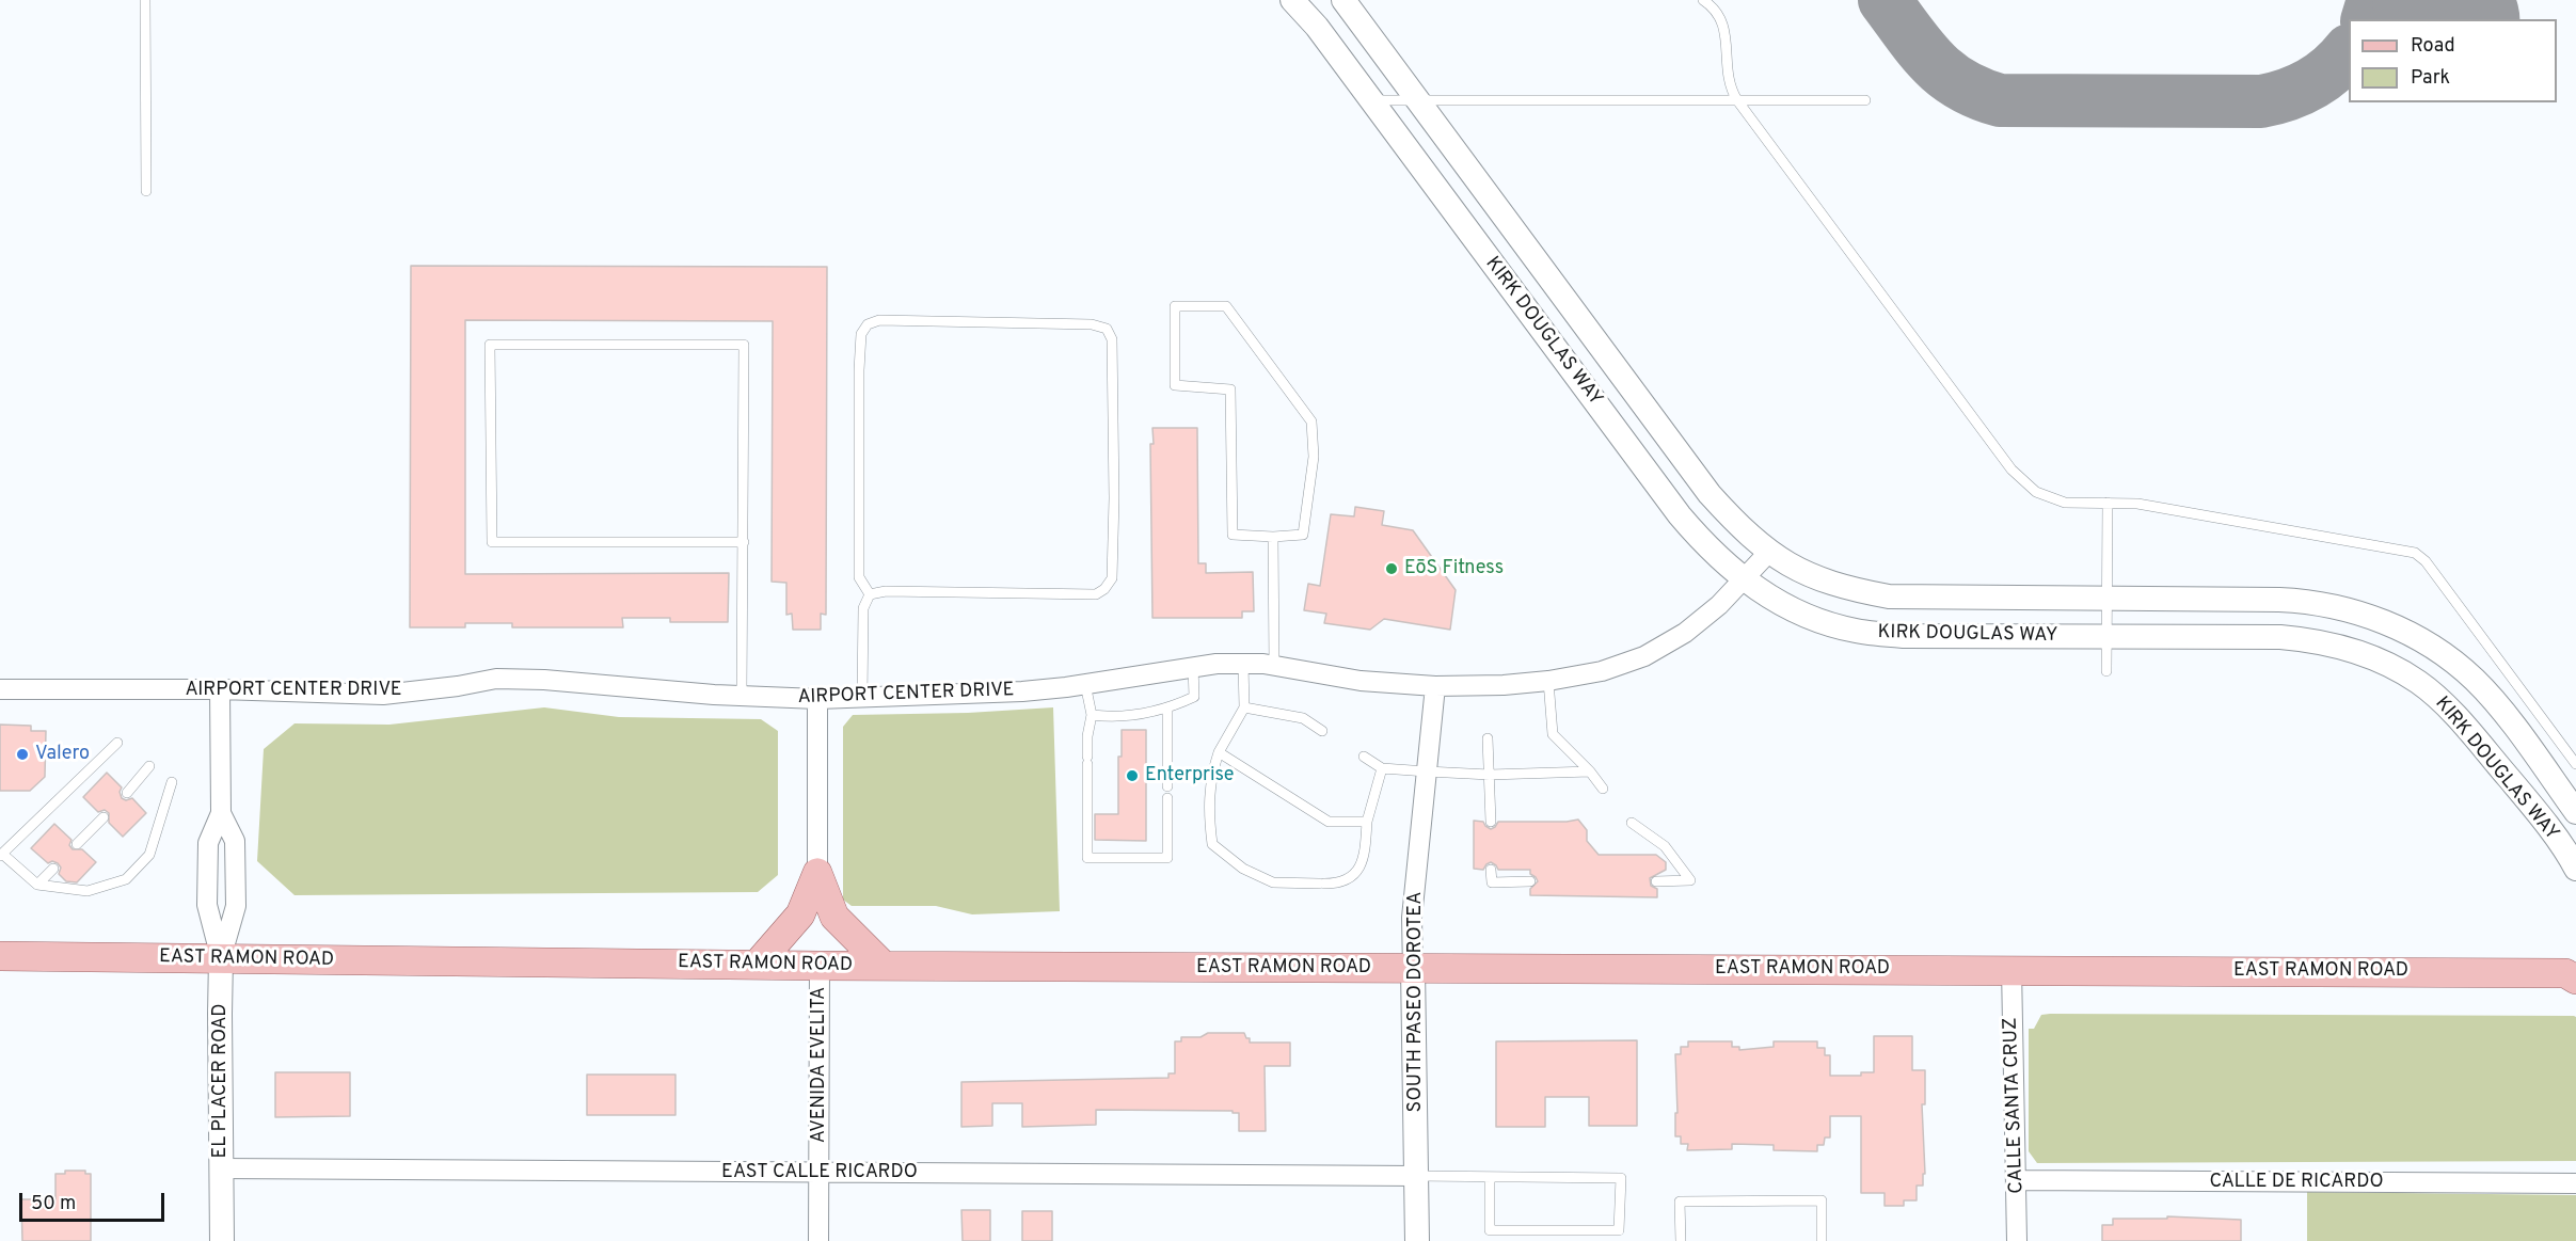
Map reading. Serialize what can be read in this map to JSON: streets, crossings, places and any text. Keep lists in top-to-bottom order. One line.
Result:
{"streets":{"main road":["EAST RAMON ROAD"],"street":["KIRK DOUGLAS WAY","AIRPORT CENTER DRIVE","SOUTH PASEO DOROTEA","AVENIDA EVELITA","EL PLACER ROAD","CALLE SANTA CRUZ","EAST CALLE RICARDO","CALLE DE RICARDO"]},"crossings":[["KIRK DOUGLAS WAY","AIRPORT CENTER DRIVE"],["AIRPORT CENTER DRIVE","SOUTH PASEO DOROTEA"],["AIRPORT CENTER DRIVE","EL PLACER ROAD"],["EAST RAMON ROAD","SOUTH PASEO DOROTEA"],["EAST RAMON ROAD","AVENIDA EVELITA"],["EAST RAMON ROAD","EL PLACER ROAD"],["EAST RAMON ROAD","CALLE SANTA CRUZ"],["SOUTH PASEO DOROTEA","EAST CALLE RICARDO"],["AVENIDA EVELITA","EAST CALLE RICARDO"],["EL PLACER ROAD","EAST CALLE RICARDO"],["CALLE SANTA CRUZ","CALLE DE RICARDO"]],"places":["EōS Fitness","Valero","Enterprise"],"legend":["Road","Park"],"scale_bar":"50 m"}
